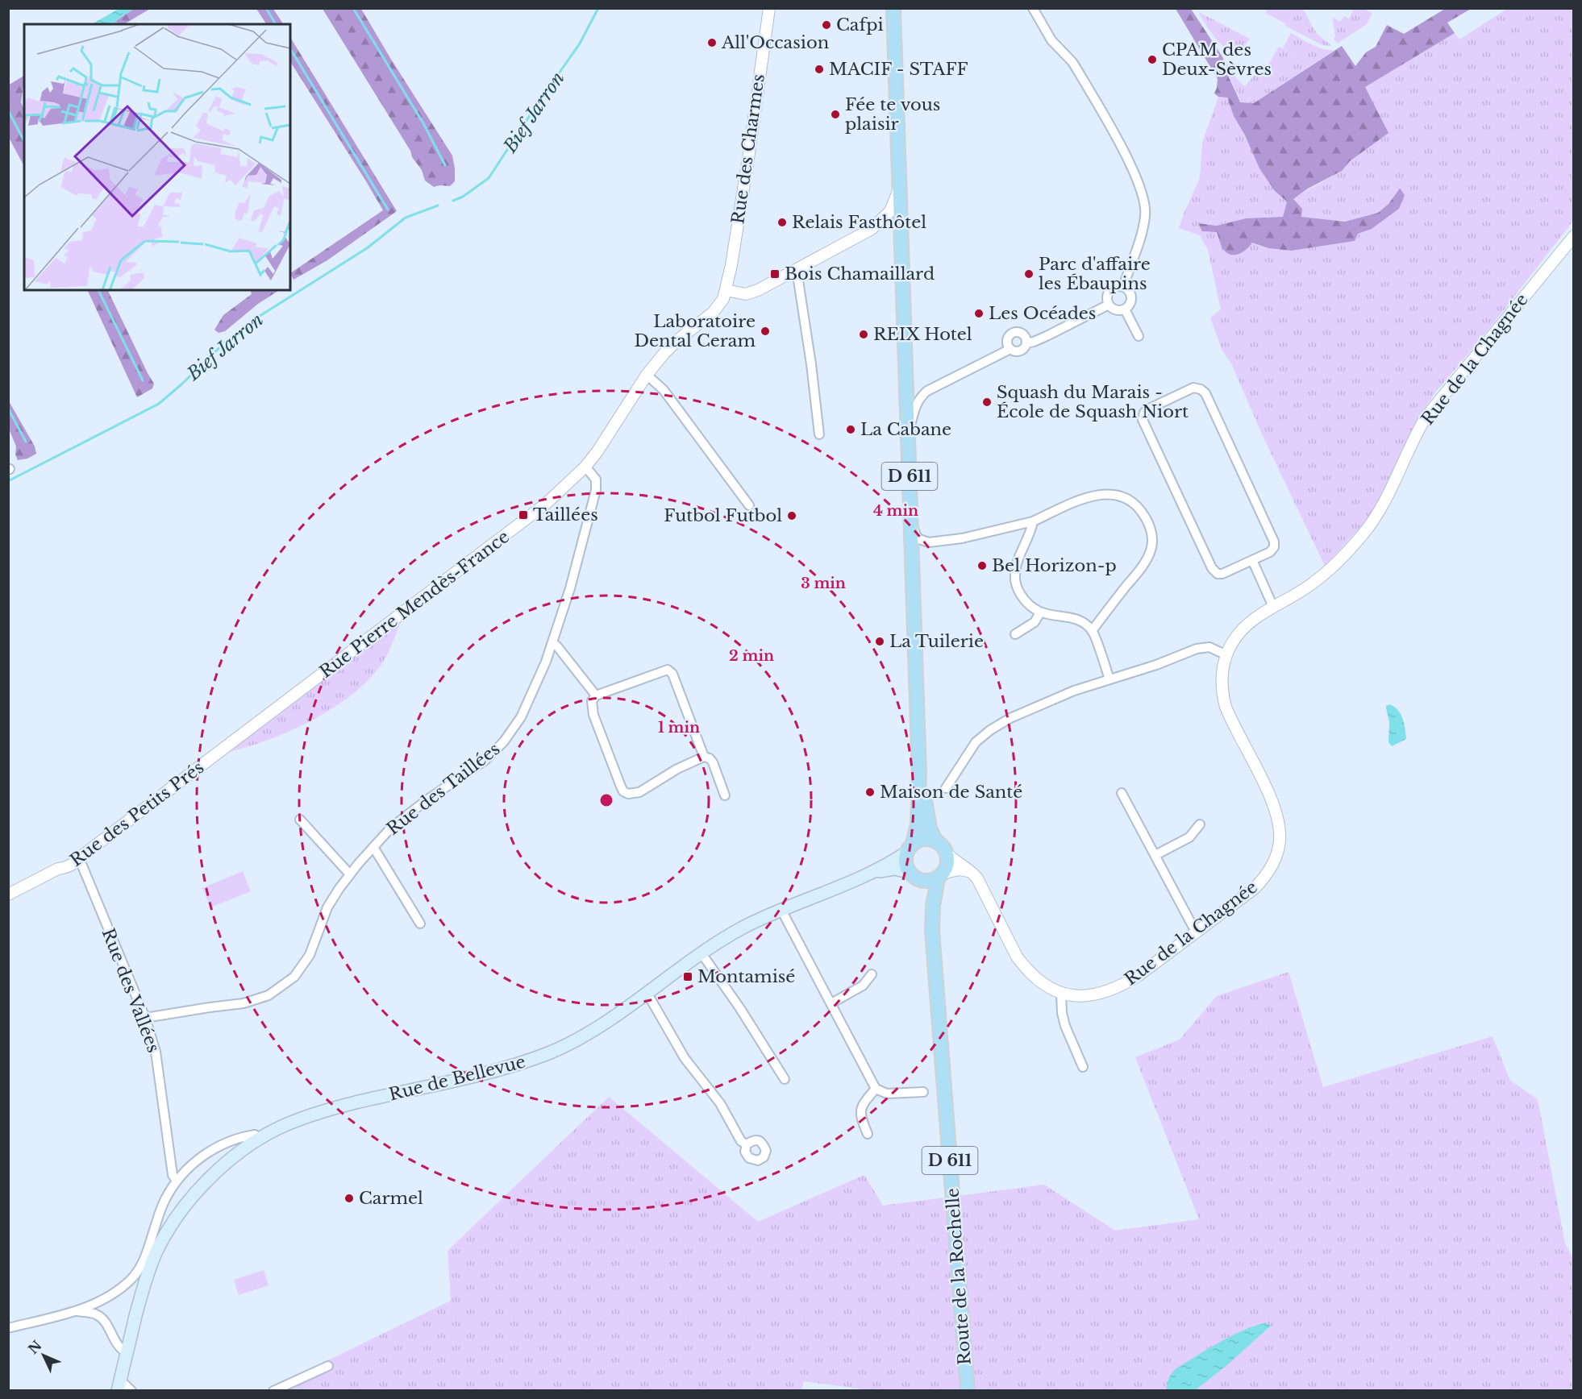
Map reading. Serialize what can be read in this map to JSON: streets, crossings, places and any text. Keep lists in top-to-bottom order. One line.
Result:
{"streets":{"main road":["D 611","Rue de Bellevue","Route de la Rochelle"],"street":["Rue des Charmes","Rue de la Chagnée","Rue Pierre Mendès-France","Rue des Taillées","Rue des Petits Prés","Rue des Vallées"]},"crossings":[["Rue des Charmes","Rue Pierre Mendès-France"],["Rue de la Chagnée","D 611"],["Rue de la Chagnée","Rue de Bellevue"],["D 611","Rue de Bellevue"],["D 611","Route de la Rochelle"],["Rue Pierre Mendès-France","Rue des Taillées"],["Rue Pierre Mendès-France","Rue des Petits Prés"],["Rue des Taillées","Rue des Vallées"],["Rue des Petits Prés","Rue des Vallées"]],"water":["Bief Jarron"],"places":{"other":["Cafpi","All'Occasion","CPAM des Deux-Sèvres","MACIF - STAFF","Fée te vous plaisir","Relais Fasthôtel","Parc d'affaire les Ébaupins","Les Océades","Laboratoire Dental Ceram","REIX Hotel","Squash du Marais - École de Squash Niort","La Cabane","Futbol Futbol","Bel Horizon-p","La Tuilerie","Maison de Santé","Carmel"],"transit":["Bois Chamaillard","Taillées","Montamisé"]},"north":"top left","rings":["4 min","3 min","2 min","1 min"]}
